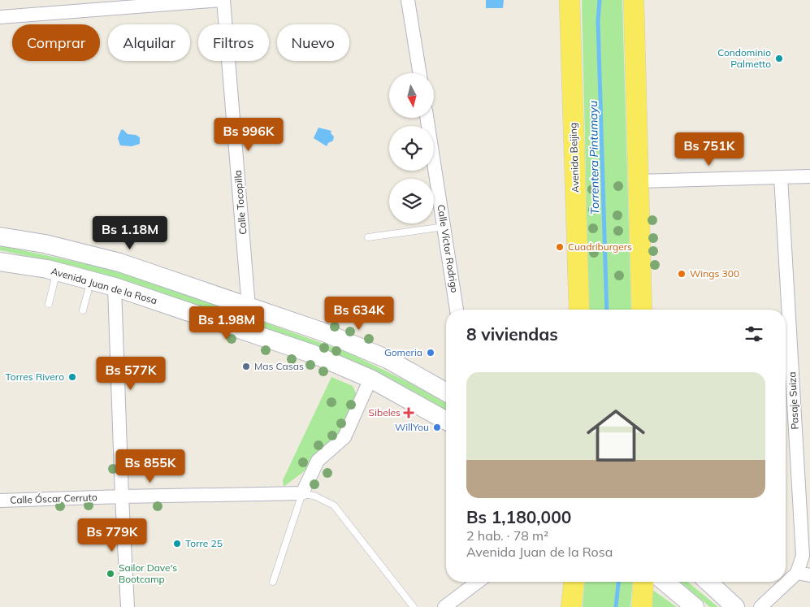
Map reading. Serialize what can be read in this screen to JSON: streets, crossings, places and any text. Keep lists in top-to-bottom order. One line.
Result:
{"streets":{"main road":["Avenida Beijing","Avenida Juan de la Rosa"],"street":["Calle Tocopilla","Calle Víctor Rodrigo","Pasaje Suiza","Calle Óscar Cerruto"]},"water":["Torrentera Pintumayu"],"places":{"other":["Condominio Palmetto","Cuadriburgers","Wings 300","Gomeria","Mas Casas","Torres Rivero","WillYou","Torre 25","Sailor Dave's Bootcamp"],"health":["Sibeles"]},"north":"bottom","page":{"chip":["Comprar","Alquilar","Filtros","Nuevo"],"price":["Bs 996K","Bs 751K","Bs 1.18M","Bs 634K","Bs 1.98M","Bs 577K","Bs 855K","Bs 779K"],"heading":"8 viviendas","list":[{"name":"Bs 1,180,000","note":"2 hab. · 78 m² · Avenida Juan de la Rosa"}]}}
